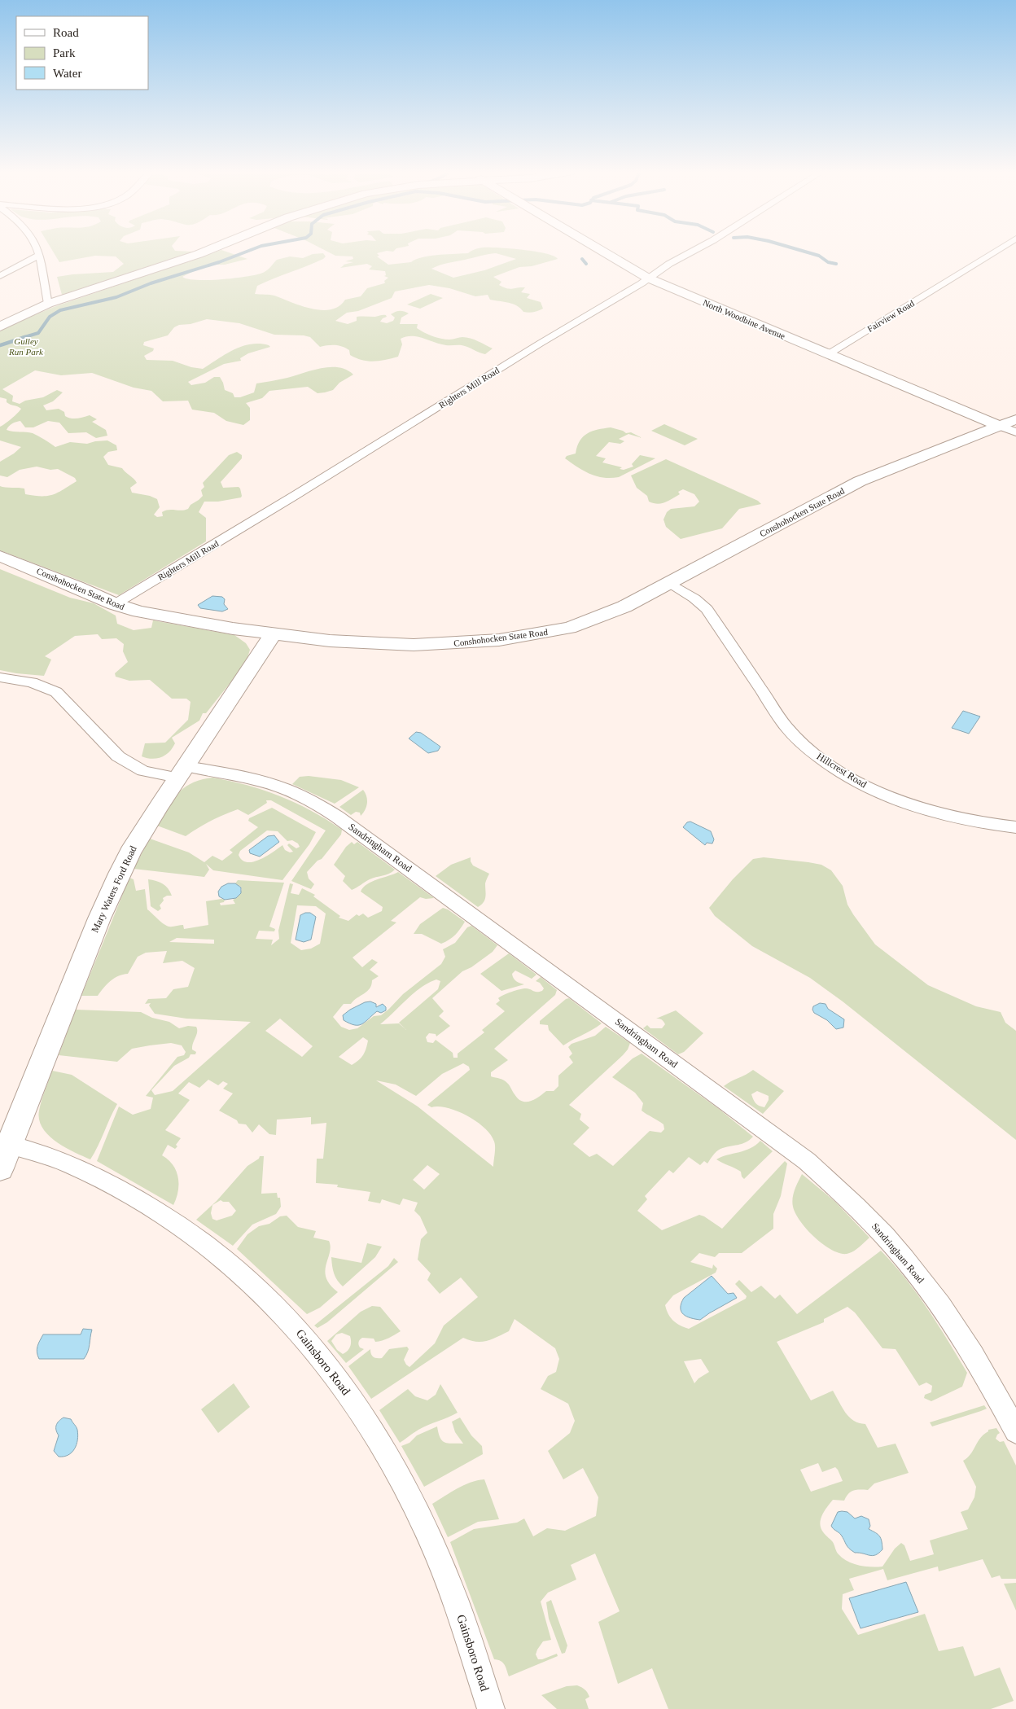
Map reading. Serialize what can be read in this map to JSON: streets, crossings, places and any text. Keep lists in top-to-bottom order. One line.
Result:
{"streets":{"street":["Fairview Road","North Woodbine Avenue","Righters Mill Road","Conshohocken State Road","Hillcrest Road","Sandringham Road","Mary Waters Ford Road","Gainsboro Road"]},"crossings":[["Fairview Road","North Woodbine Avenue"],["North Woodbine Avenue","Righters Mill Road"],["North Woodbine Avenue","Conshohocken State Road"],["Righters Mill Road","Conshohocken State Road"],["Conshohocken State Road","Hillcrest Road"],["Conshohocken State Road","Mary Waters Ford Road"],["Sandringham Road","Mary Waters Ford Road"],["Mary Waters Ford Road","Gainsboro Road"]],"parks":["Gulley Run Park"],"legend":["Road","Park","Water"]}
